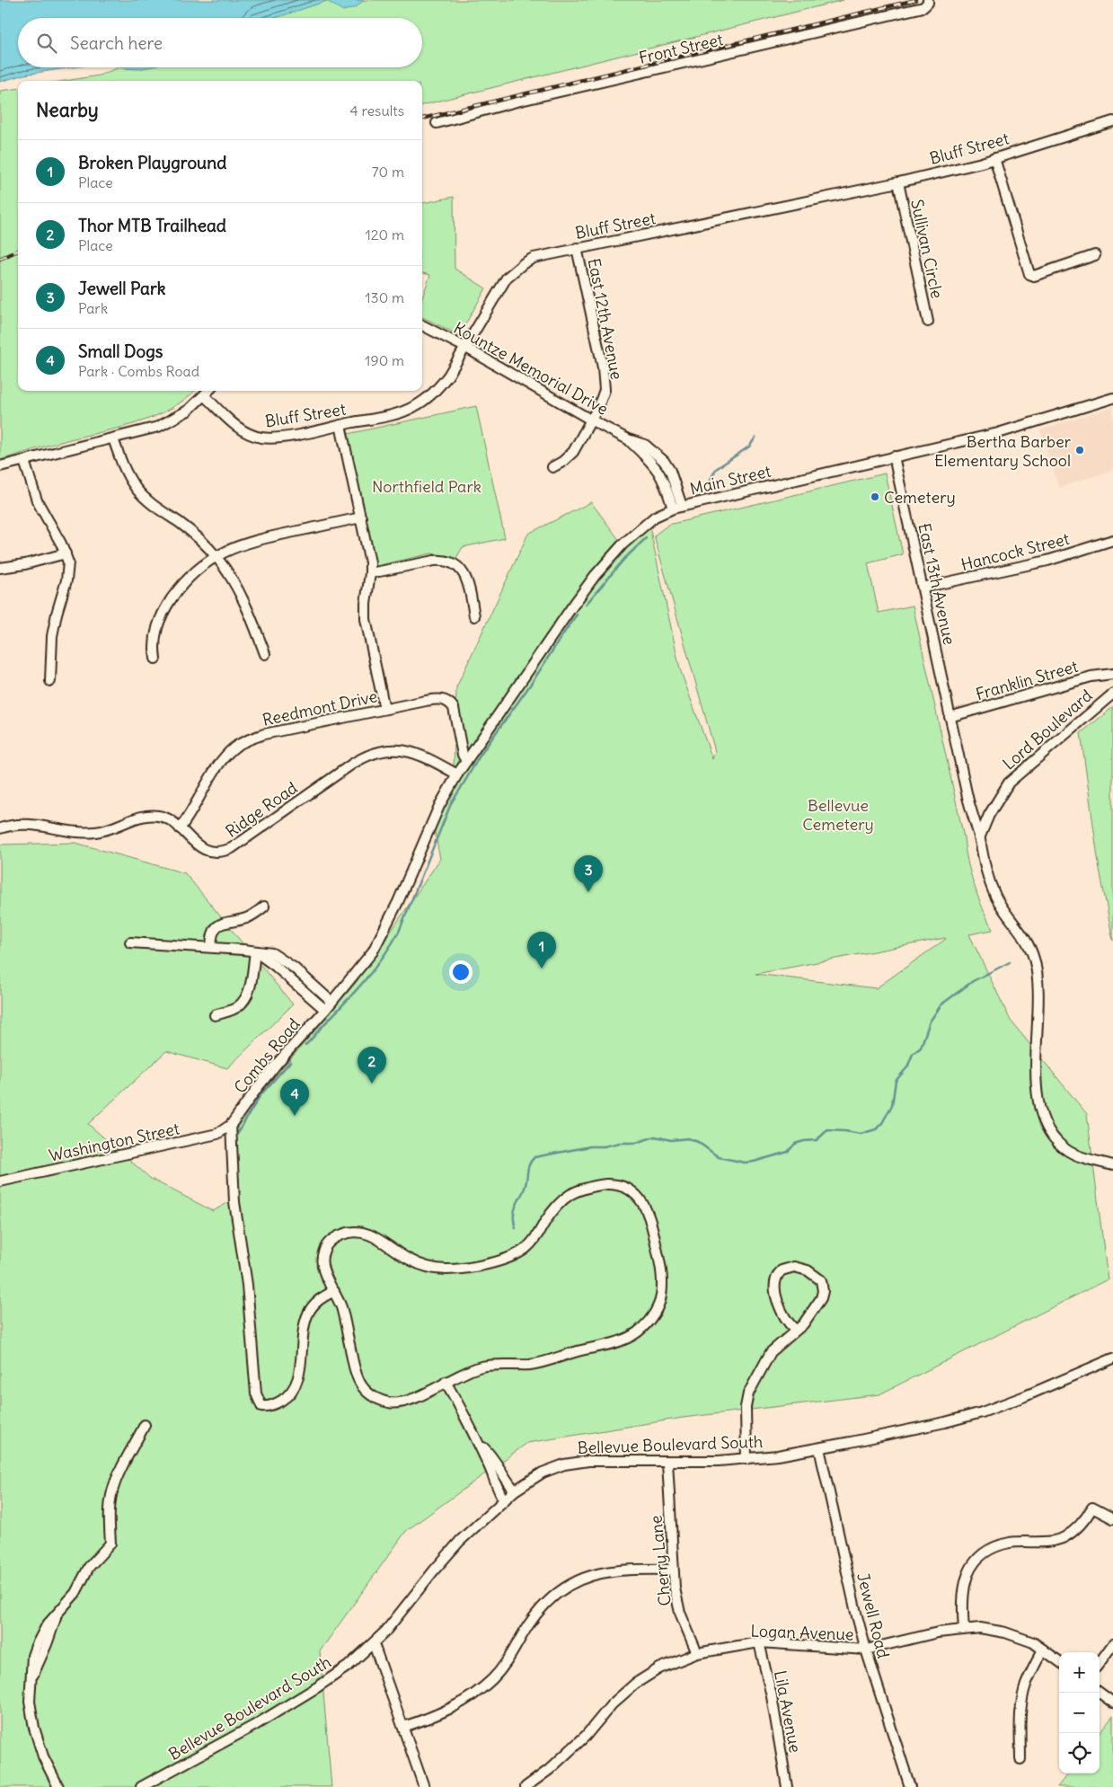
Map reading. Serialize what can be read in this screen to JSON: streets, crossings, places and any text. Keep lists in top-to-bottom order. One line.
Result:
{"streets":{"street":["Front Street","Bluff Street","Sullivan Circle","East 12th Avenue","Kountze Memorial Drive","Main Street","Hancock Street","East 13th Avenue","Franklin Street","Reedmont Drive","Lord Boulevard","Ridge Road","Combs Road","Washington Street","Bellevue Boulevard South","Cherry Lane","Jewell Road","Logan Avenue","Lila Avenue"]},"crossings":[["Bluff Street","Sullivan Circle"],["Bluff Street","East 12th Avenue"],["Bluff Street","Kountze Memorial Drive"],["East 12th Avenue","Kountze Memorial Drive"],["Kountze Memorial Drive","Main Street"],["Main Street","East 13th Avenue"],["Main Street","Reedmont Drive"],["Main Street","Combs Road"],["Hancock Street","East 13th Avenue"],["East 13th Avenue","Franklin Street"],["East 13th Avenue","Lord Boulevard"],["Reedmont Drive","Ridge Road"],["Reedmont Drive","Combs Road"],["Ridge Road","Combs Road"],["Combs Road","Washington Street"],["Bellevue Boulevard South","Cherry Lane"],["Bellevue Boulevard South","Jewell Road"],["Cherry Lane","Logan Avenue"],["Jewell Road","Logan Avenue"],["Logan Avenue","Lila Avenue"]],"parks":["Northfield Park","Bellevue Cemetery"],"places":["Bertha Barber Elementary School","Cemetery"],"page":{"search":"Search here","heading":["Nearby","4 results"],"list":[{"mark":"1","name":"Broken Playground","note":"Place","value":"70 m"},{"mark":"2","name":"Thor MTB Trailhead","note":"Place","value":"120 m"},{"mark":"3","name":"Jewell Park","note":"Park","value":"130 m"},{"mark":"4","name":"Small Dogs","note":"Park · Combs Road","value":"190 m"}],"pins":["3","1","2","4"],"map_buttons":["+","−"]}}
